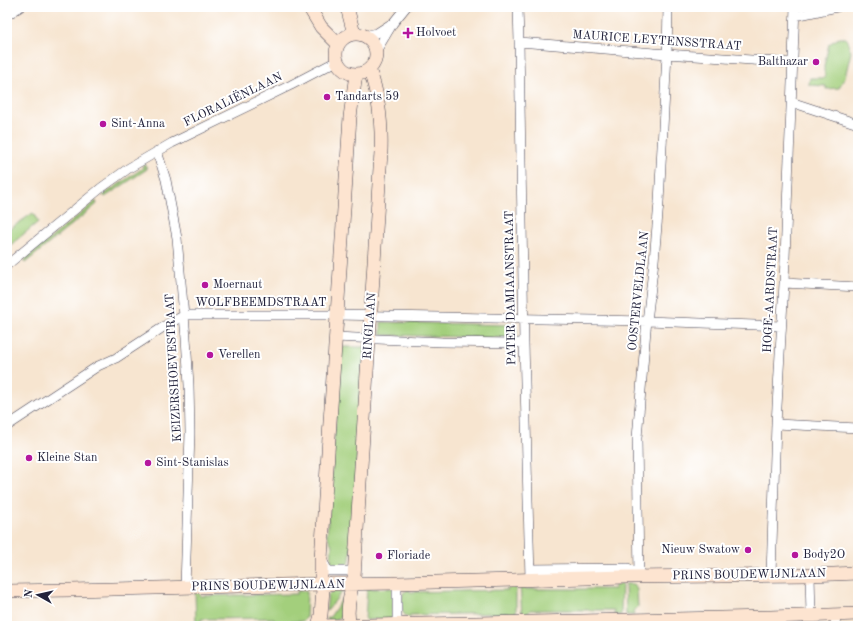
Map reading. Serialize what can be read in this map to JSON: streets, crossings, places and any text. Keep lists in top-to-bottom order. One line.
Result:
{"streets":{"main road":["RINGLAAN","PRINS BOUDEWIJNLAAN"],"street":["MAURICE LEYTENSSTRAAT","FLORALIËNLAAN","PATER DAMIAANSTRAAT","HOGE-AARDSTRAAT","OOSTERVELDLAAN","WOLFBEEMDSTRAAT","KEIZERSHOEVESTRAAT"]},"crossings":[["MAURICE LEYTENSSTRAAT","PATER DAMIAANSTRAAT"],["MAURICE LEYTENSSTRAAT","HOGE-AARDSTRAAT"],["MAURICE LEYTENSSTRAAT","OOSTERVELDLAAN"],["FLORALIËNLAAN","RINGLAAN"],["FLORALIËNLAAN","KEIZERSHOEVESTRAAT"],["PATER DAMIAANSTRAAT","WOLFBEEMDSTRAAT"],["PATER DAMIAANSTRAAT","PRINS BOUDEWIJNLAAN"],["HOGE-AARDSTRAAT","WOLFBEEMDSTRAAT"],["HOGE-AARDSTRAAT","PRINS BOUDEWIJNLAAN"],["OOSTERVELDLAAN","WOLFBEEMDSTRAAT"],["OOSTERVELDLAAN","PRINS BOUDEWIJNLAAN"],["WOLFBEEMDSTRAAT","RINGLAAN"],["WOLFBEEMDSTRAAT","KEIZERSHOEVESTRAAT"],["RINGLAAN","PRINS BOUDEWIJNLAAN"],["KEIZERSHOEVESTRAAT","PRINS BOUDEWIJNLAAN"]],"places":{"health":["Holvoet"],"other":["Balthazar","Tandarts 59","Sint-Anna","Moernaut","Verellen","Kleine Stan","Sint-Stanislas","Nieuw Swatow","Body2O","Floriade"]},"north":"left"}
